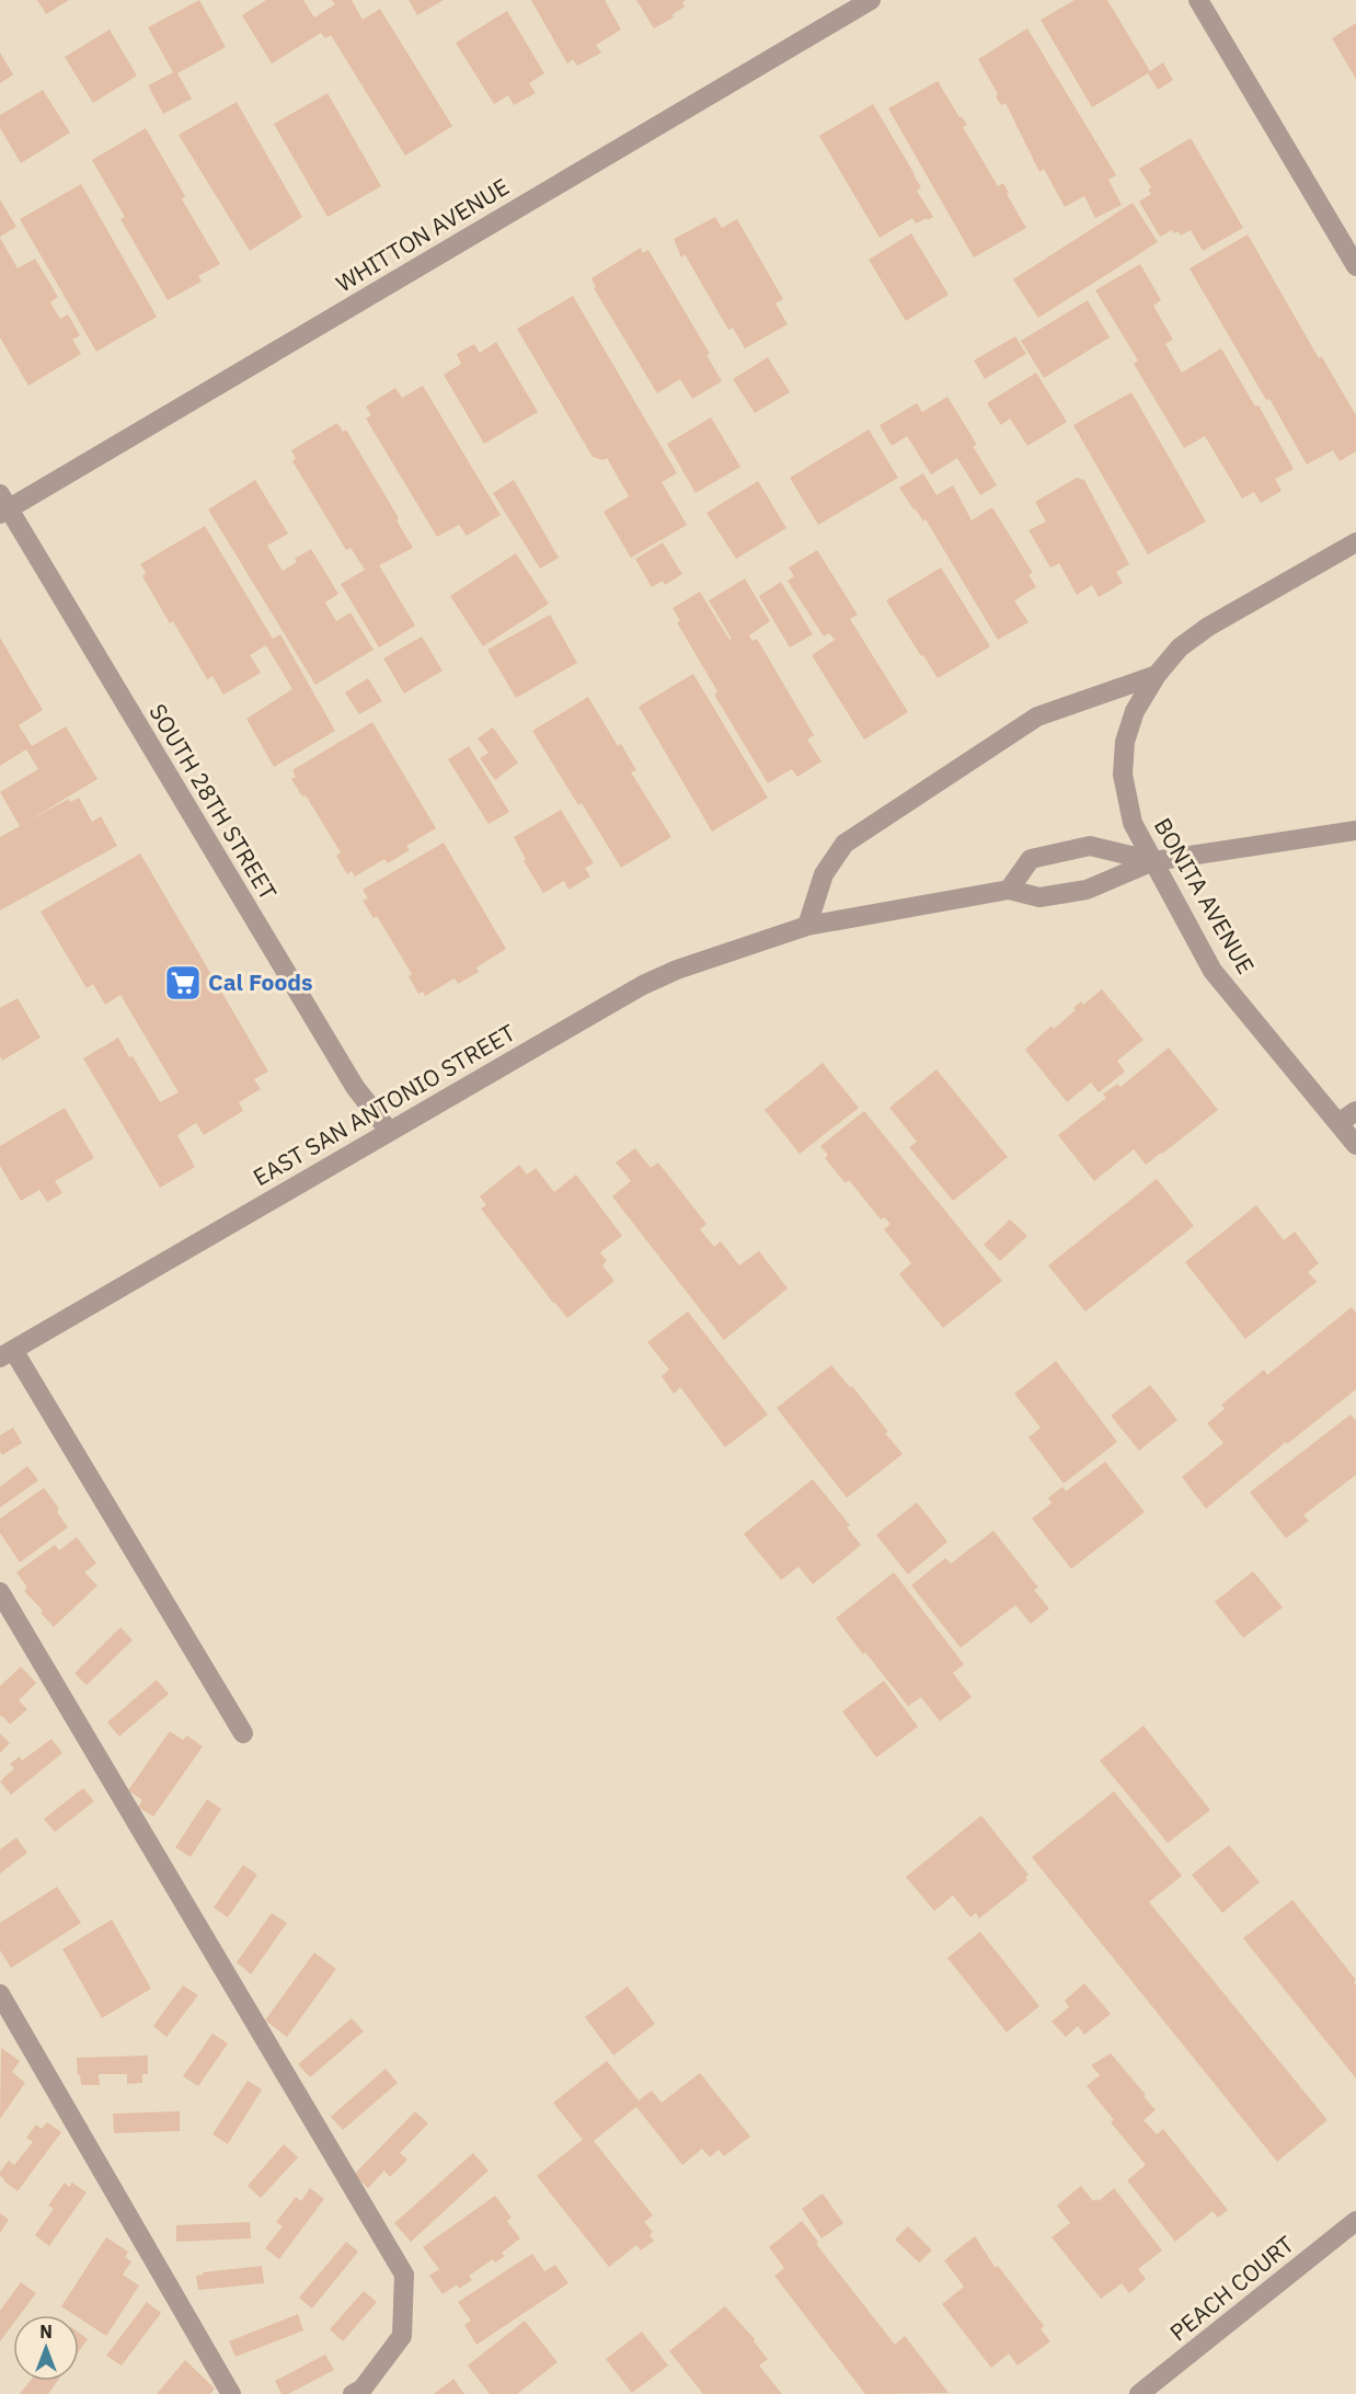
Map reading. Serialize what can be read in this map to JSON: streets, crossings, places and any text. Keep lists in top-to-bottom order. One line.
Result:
{"streets":{"street":["WHITTON AVENUE","SOUTH 28TH STREET","BONITA AVENUE","EAST SAN ANTONIO STREET","PEACH COURT"]},"crossings":[["WHITTON AVENUE","SOUTH 28TH STREET"],["SOUTH 28TH STREET","EAST SAN ANTONIO STREET"],["BONITA AVENUE","EAST SAN ANTONIO STREET"]],"places":{"supermarket":["Cal Foods"]},"north":"top"}
